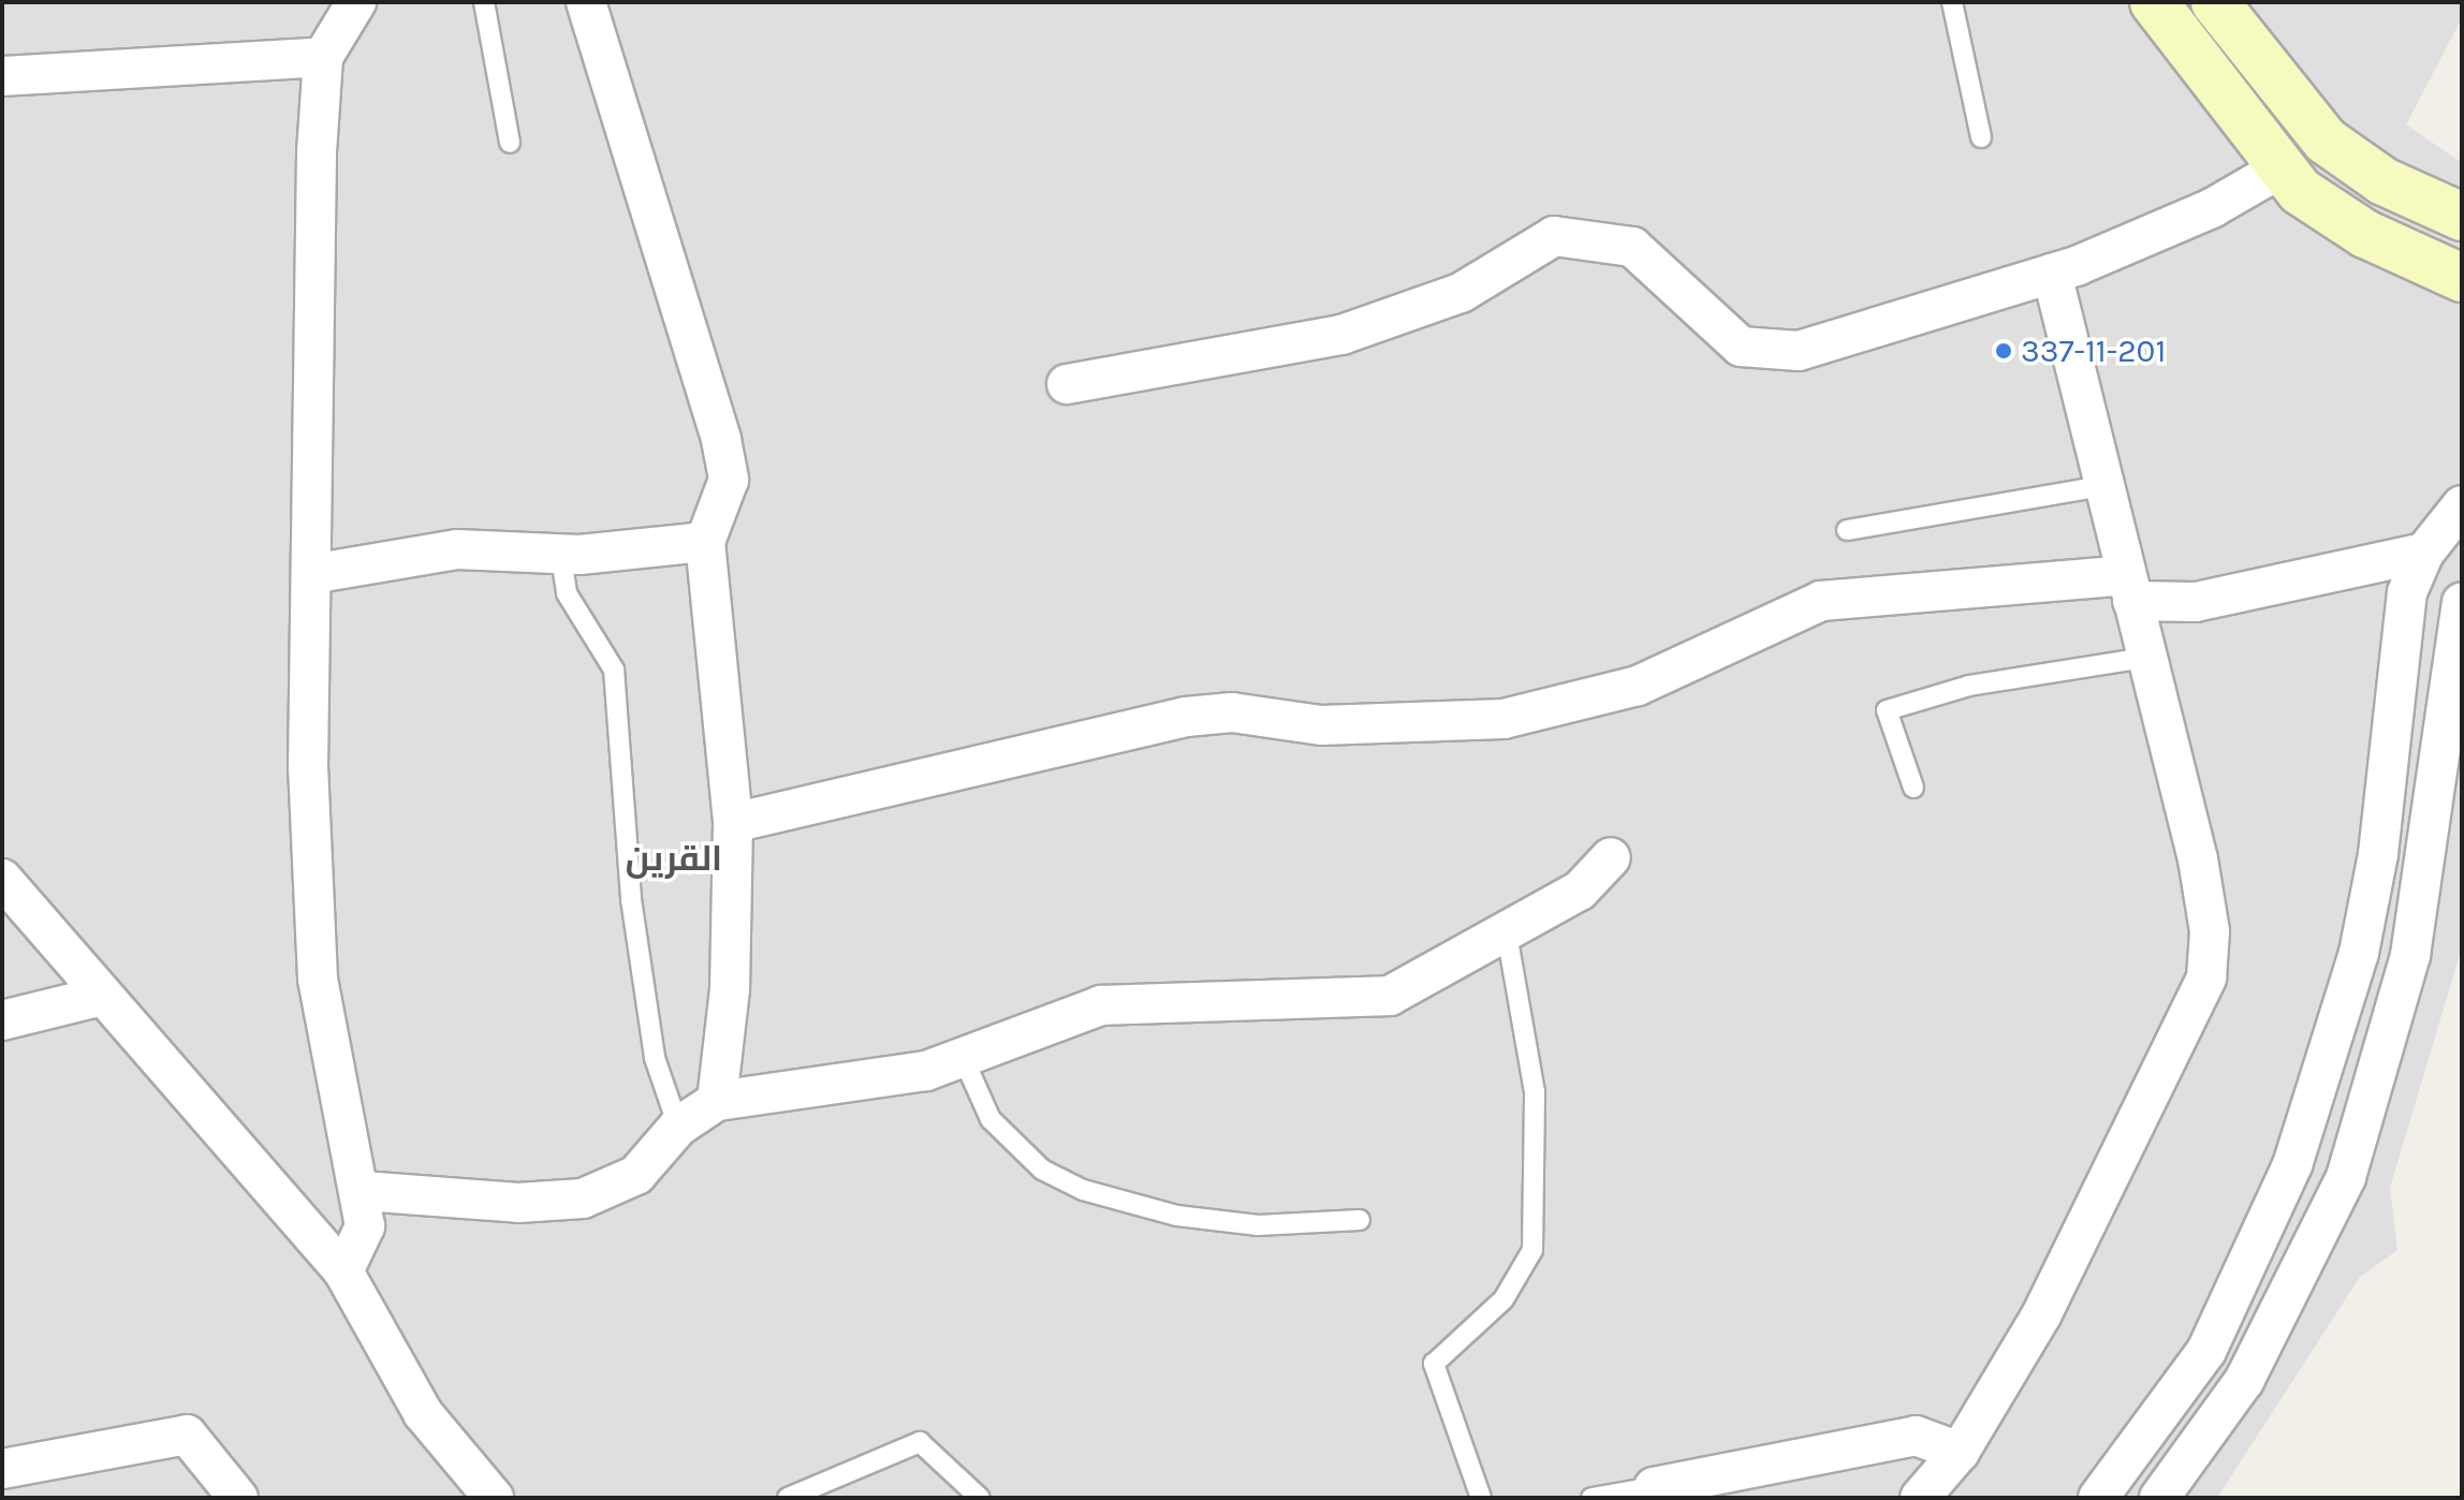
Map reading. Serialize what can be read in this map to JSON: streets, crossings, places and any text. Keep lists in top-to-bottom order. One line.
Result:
{"districts":["القرين"],"places":["337-11-201"]}
